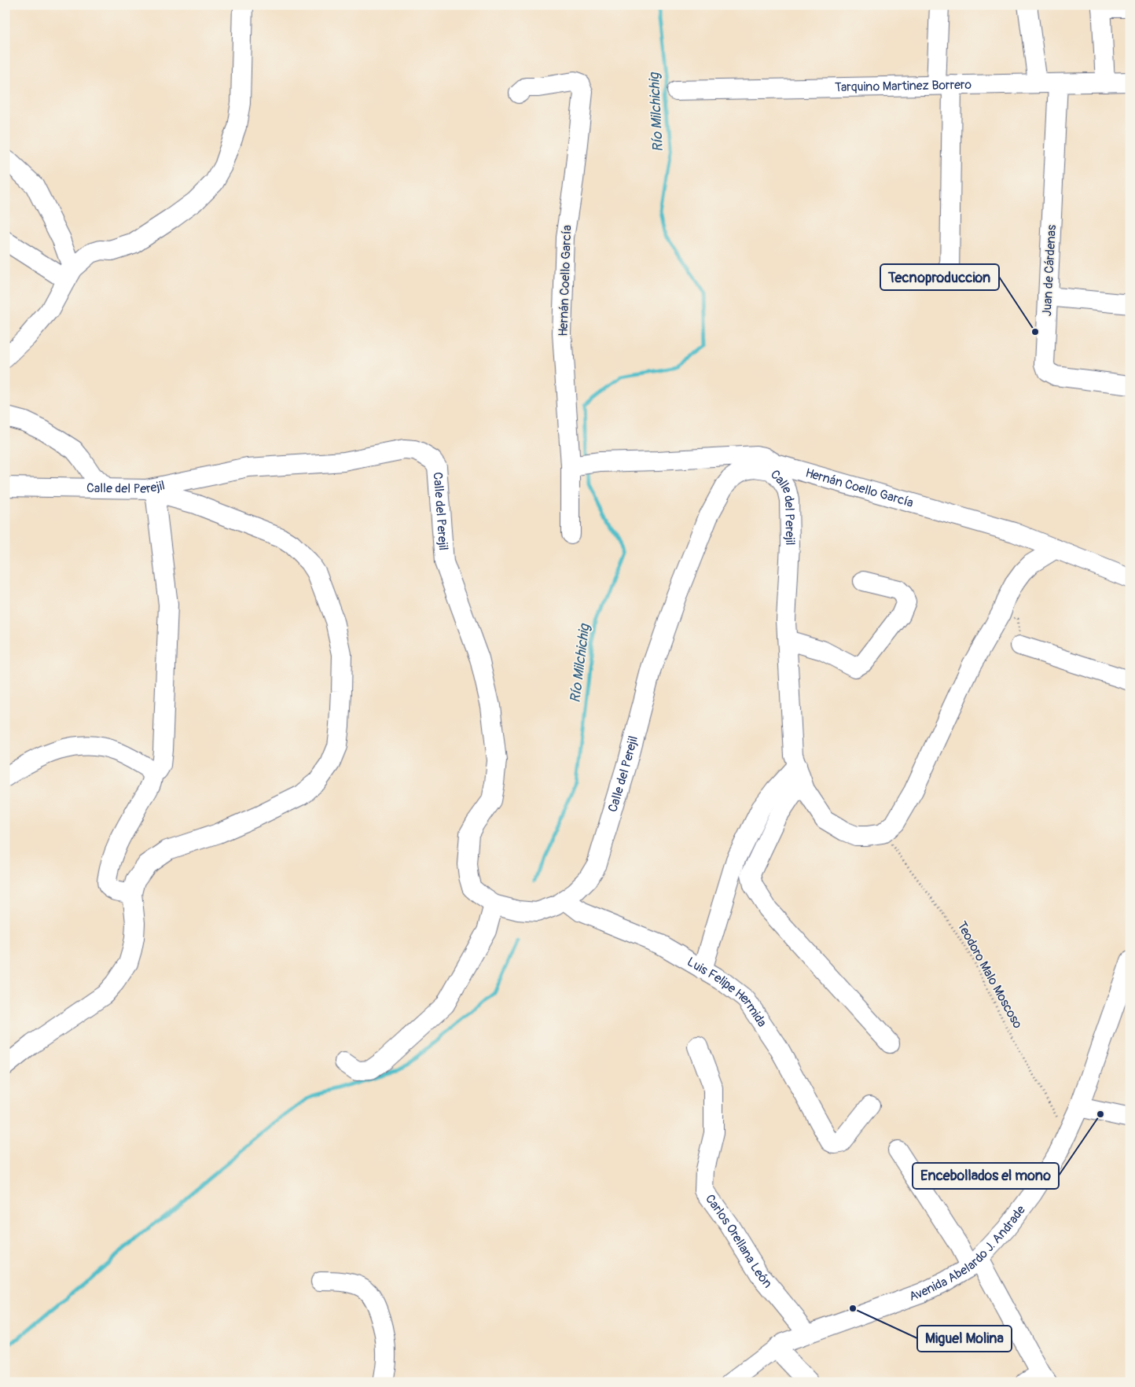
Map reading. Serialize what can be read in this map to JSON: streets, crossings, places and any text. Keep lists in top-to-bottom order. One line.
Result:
{"streets":{"street":["Tarquino Martinez Borrero","Juan de Cárdenas","Hernán Coello García","Calle del Perejil","Luis Felipe Hermida","Carlos Orellana León","Avenida Abelardo J. Andrade"],"path":["Teodoro Malo Moscoso"]},"crossings":[["Tarquino Martinez Borrero","Juan de Cárdenas"],["Hernán Coello García","Calle del Perejil"],["Calle del Perejil","Teodoro Malo Moscoso"],["Calle del Perejil","Luis Felipe Hermida"],["Teodoro Malo Moscoso","Avenida Abelardo J. Andrade"],["Carlos Orellana León","Avenida Abelardo J. Andrade"]],"water":["Río Milchichig"],"places":["Tecnoproduccion","Encebollados el mono","Miguel Molina"]}
